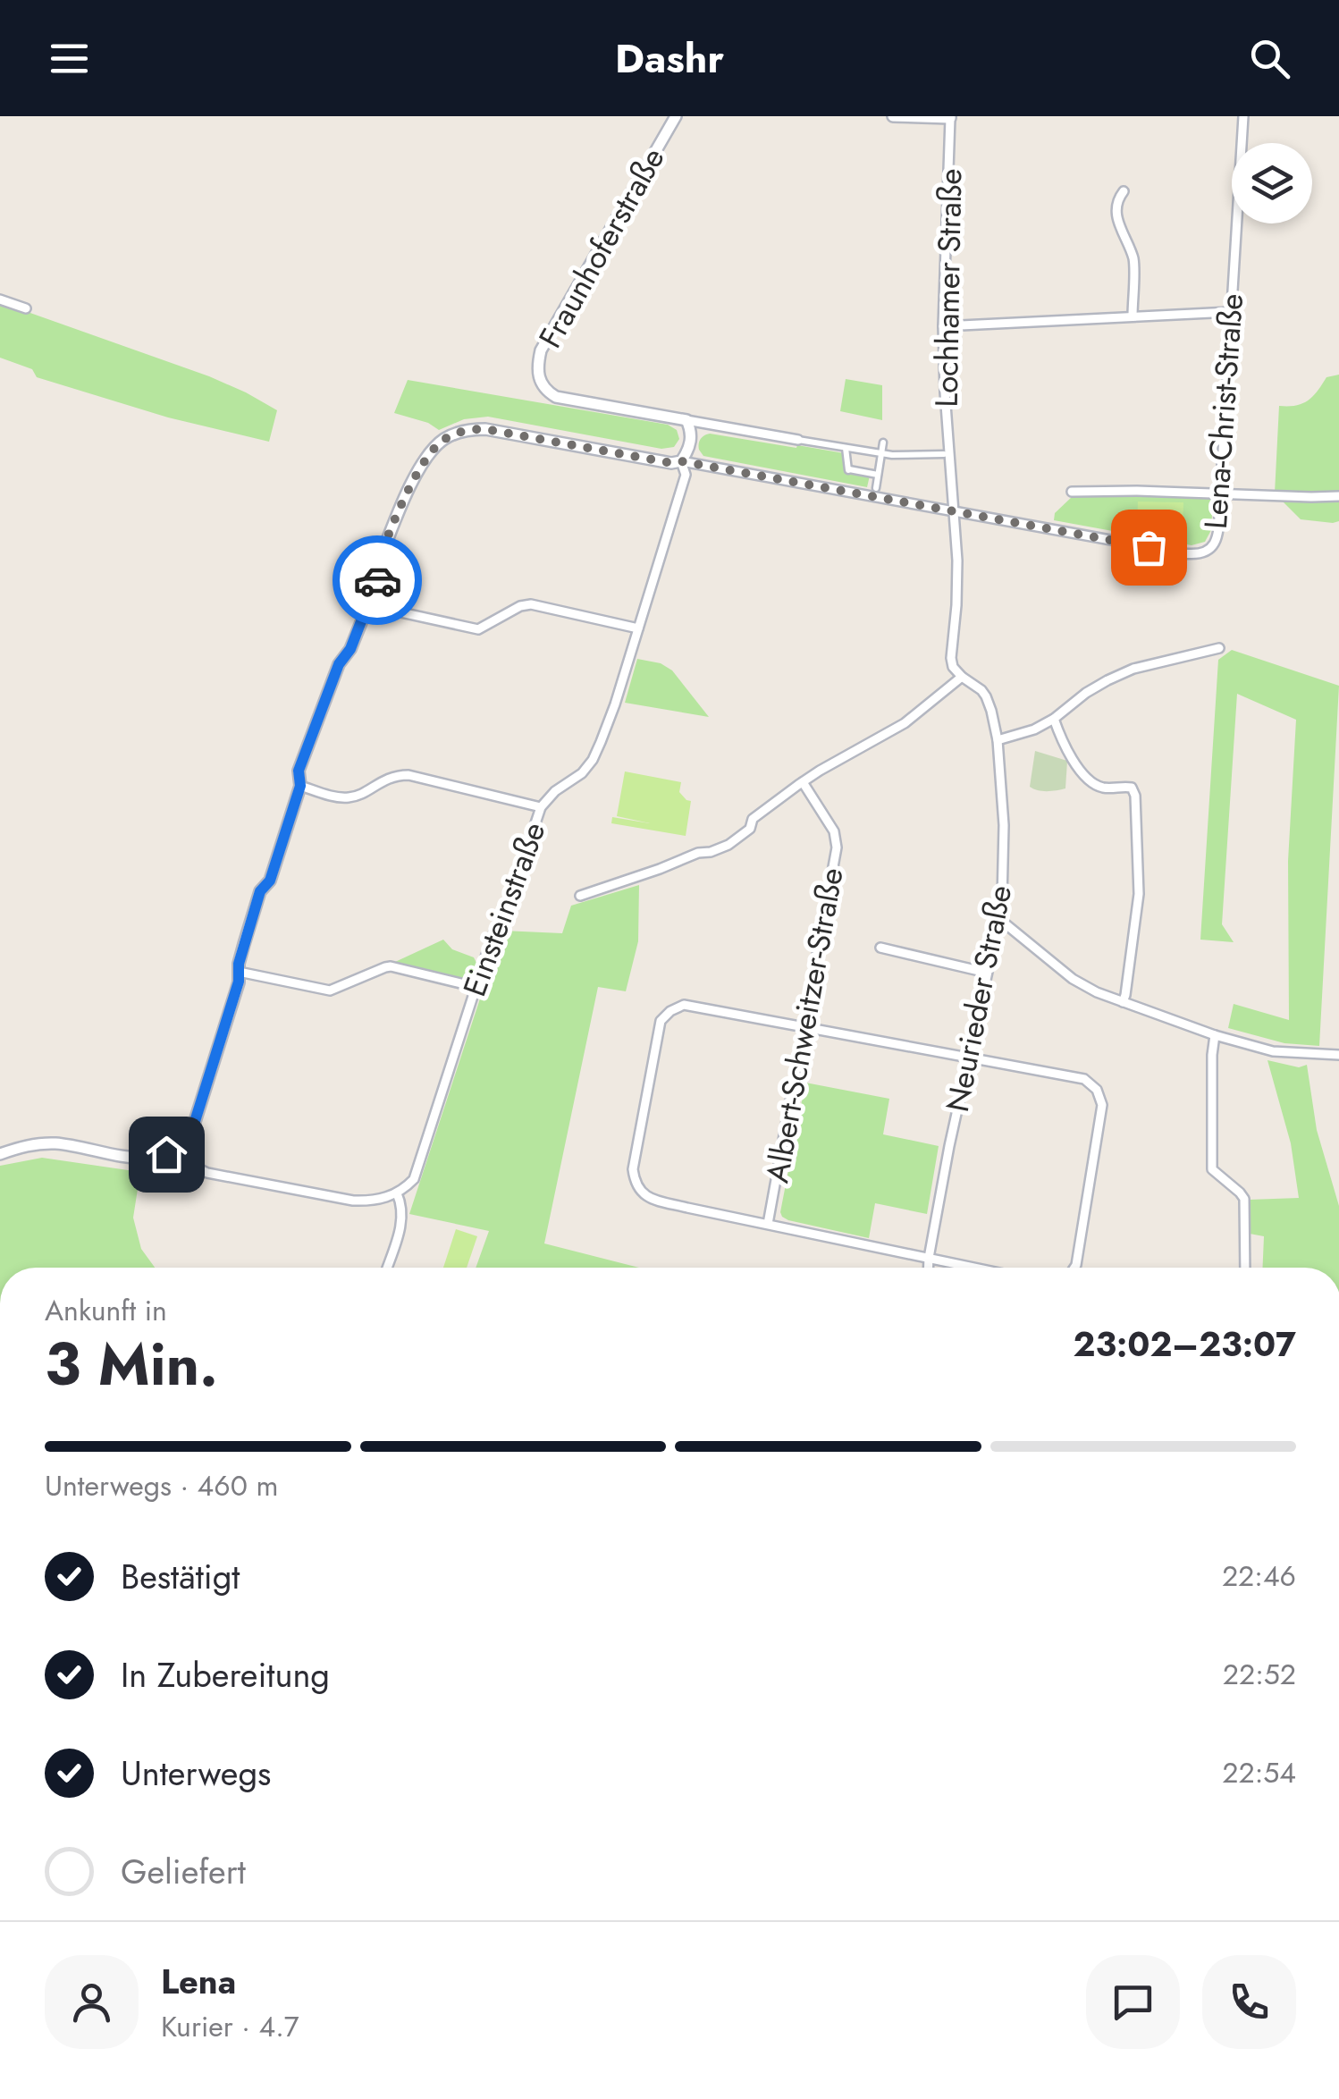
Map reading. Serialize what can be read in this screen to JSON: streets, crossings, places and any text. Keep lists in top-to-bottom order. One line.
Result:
{"streets":{"street":["Fraunhoferstraße","Lochhamer Straße","Lena-Christ-Straße","Einsteinstraße","Neurieder Straße","Albert-Schweitzer-Straße"]},"crossings":[["Fraunhoferstraße","Einsteinstraße"],["Lochhamer Straße","Lena-Christ-Straße"],["Lochhamer Straße","Neurieder Straße"]],"page":{"header":"Dashr","heading":["3 Min.","Ankunft in","23:02–23:07"],"panel":["Lena","Kurier · 4.7"],"bar":"Unterwegs · 460 m","list":[["Bestätigt","22:46"],["In Zubereitung","22:52"],["Unterwegs","22:54"],"Geliefert"]}}
